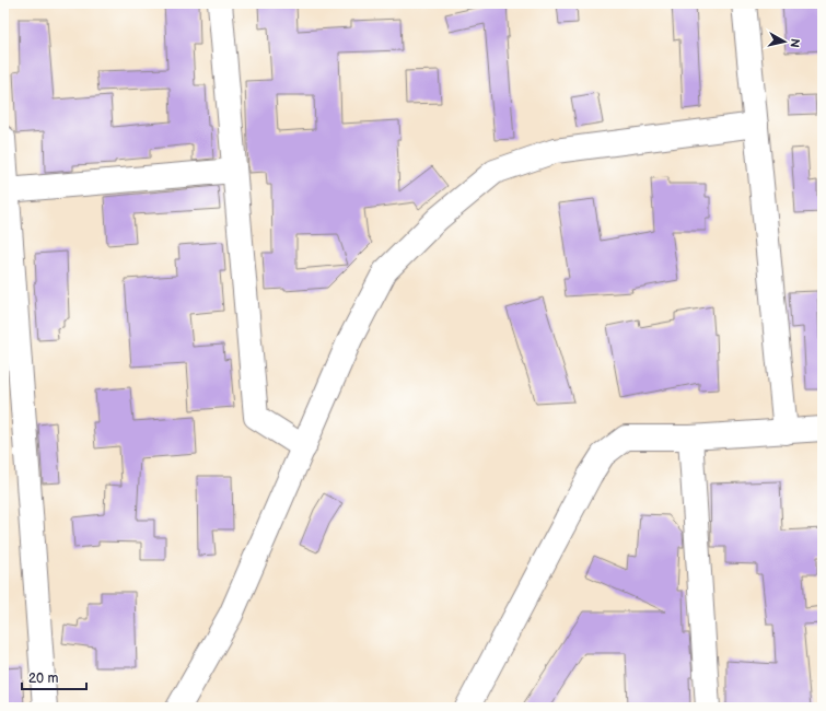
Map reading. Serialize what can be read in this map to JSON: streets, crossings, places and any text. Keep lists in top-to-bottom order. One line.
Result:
{"scale_bar":"20 m","north":"right"}
